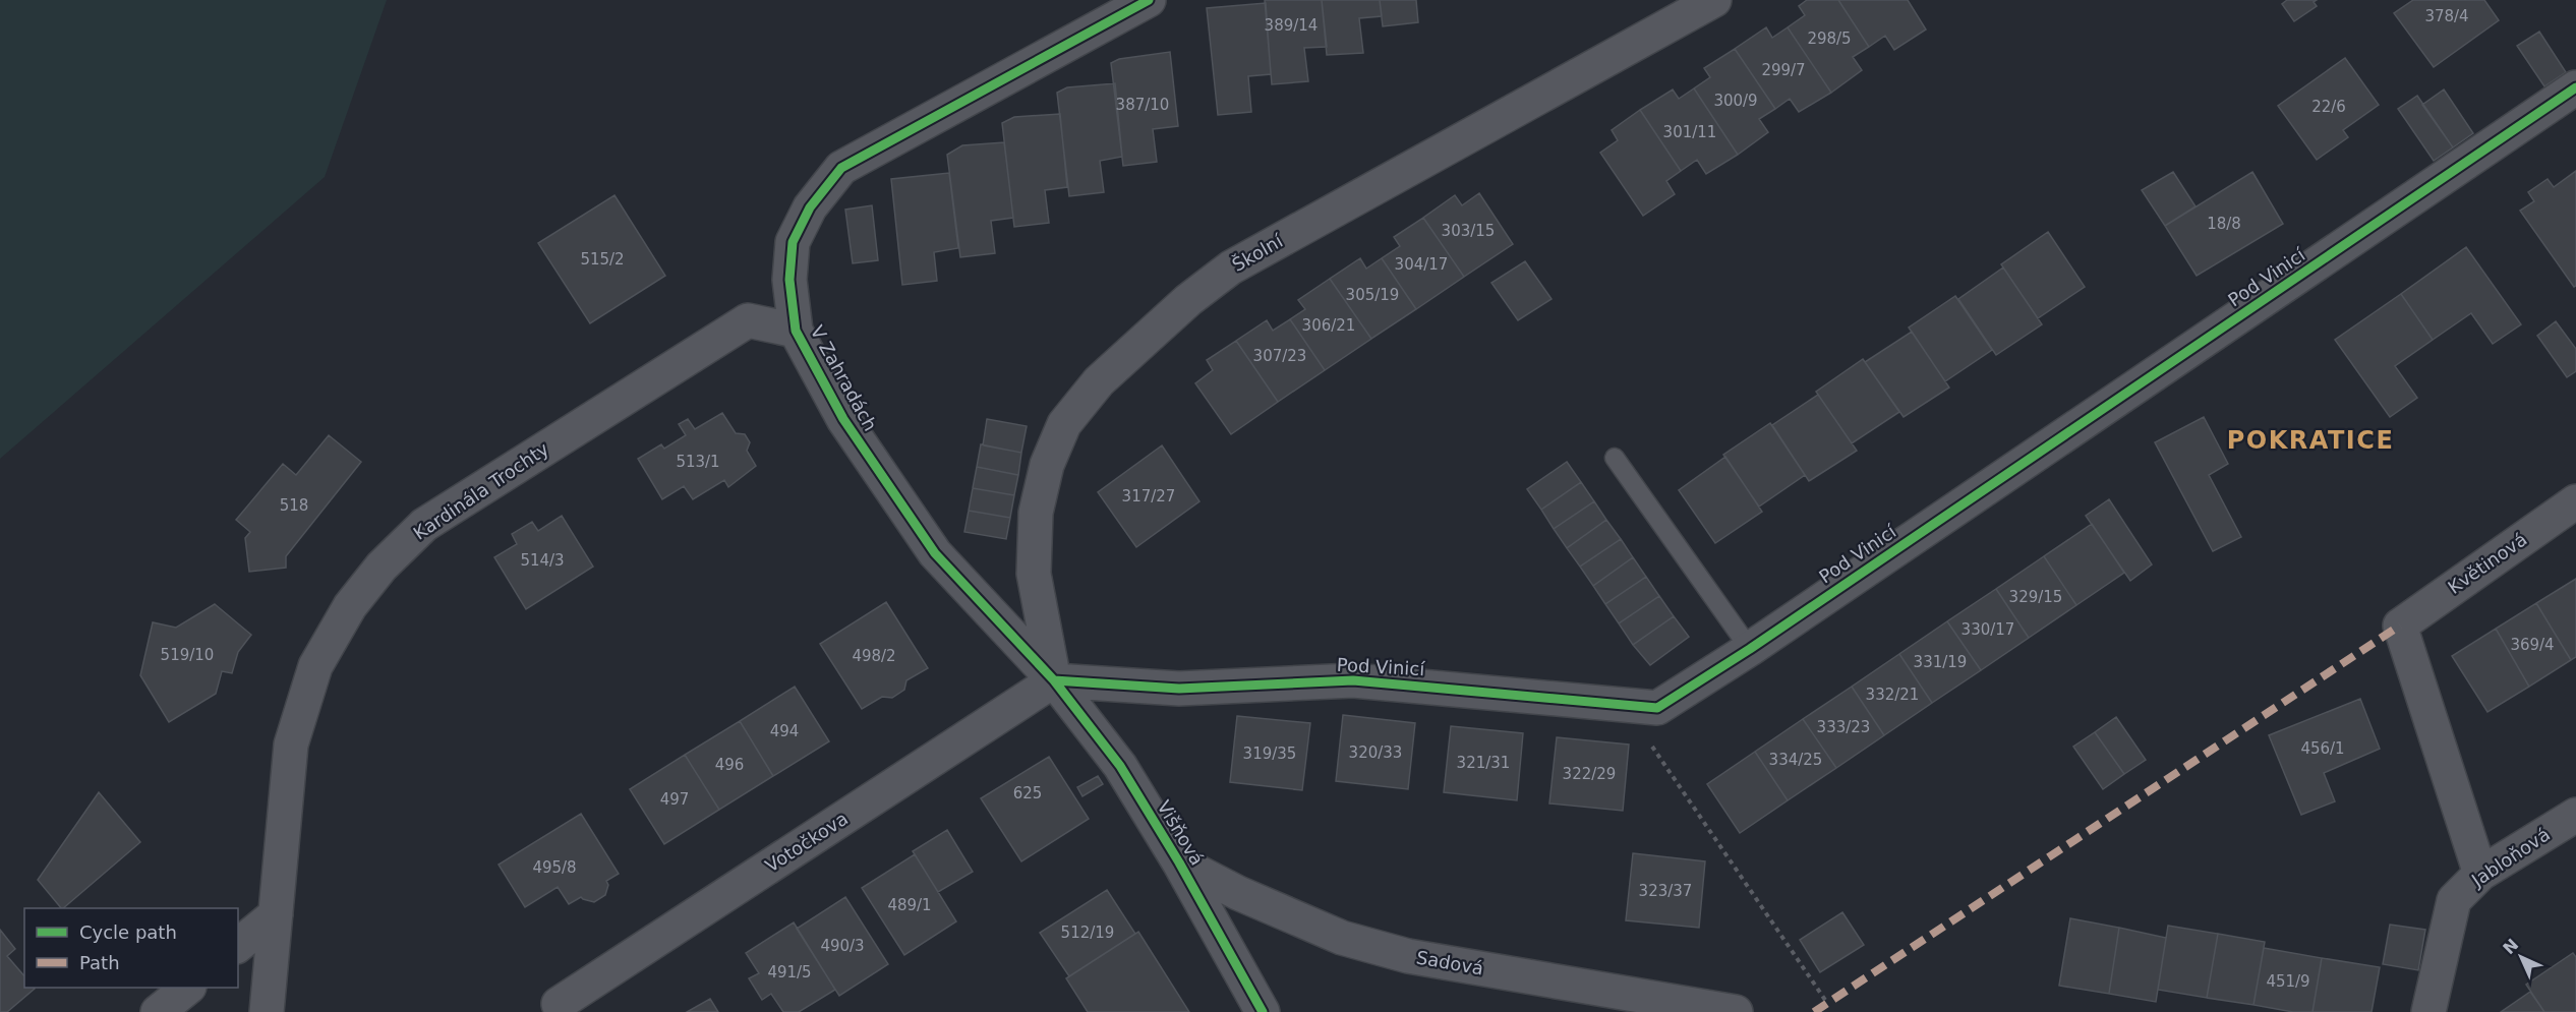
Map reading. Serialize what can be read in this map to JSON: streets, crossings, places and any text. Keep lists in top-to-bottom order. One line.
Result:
{"streets":{"street":["Školní","Pod Vinicí","V Zahradách","Kardinála Trochty","Květinová","Višňová","Votočkova","Jabloňová","Sadová"]},"crossings":[["Školní","Pod Vinicí"],["Školní","V Zahradách"],["Školní","Višňová"],["Školní","Votočkova"],["Pod Vinicí","V Zahradách"],["Pod Vinicí","Višňová"],["Pod Vinicí","Votočkova"],["V Zahradách","Kardinála Trochty"],["V Zahradách","Višňová"],["V Zahradách","Votočkova"],["Květinová","Jabloňová"],["Višňová","Votočkova"],["Višňová","Sadová"]],"districts":["POKRATICE"],"house_numbers":["378/4","389/14","298/5","299/7","300/9","387/10","22/6","301/11","18/8","303/15","515/2","304/17","305/19","306/21","307/23","513/1","317/27","518","514/3","329/15","330/17","369/4","519/10","498/2","331/19","332/21","333/23","494","456/1","320/33","319/35","334/25","321/31","496","322/29","625","497","495/8","323/37","489/1","512/19","490/3","491/5","451/9"],"legend":["Cycle path","Path"],"north":"top left"}
